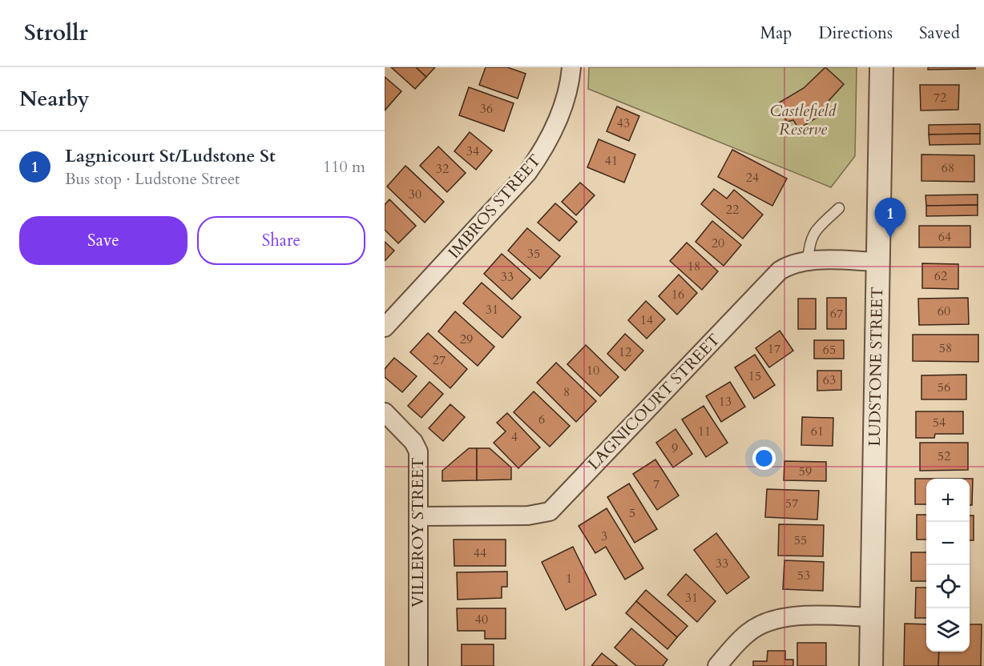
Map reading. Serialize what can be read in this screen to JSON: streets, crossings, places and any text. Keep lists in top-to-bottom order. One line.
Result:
{"streets":{"street":["IMBROS STREET","LUDSTONE STREET","LAGNICOURT STREET","VILLEROY STREET"]},"crossings":[["LUDSTONE STREET","LAGNICOURT STREET"],["LAGNICOURT STREET","VILLEROY STREET"]],"parks":["Castlefield Reserve"],"house_numbers":["72","36","43","34","41","68","32","24","30","22","64","20","35","18","62","33","16","31","60","67","14","29","58","17","65","12","27","10","15","63","56","8","13","6","54","11","61","4","9","52","59","7","57","5","3","55","44","33","53","1","31","40"],"page":{"header":"Strollr","nav":["Map","Directions","Saved"],"heading":"Nearby","list":[{"mark":"1","name":"Lagnicourt St/Ludstone St","note":"Bus stop · Ludstone Street","value":"110 m"}],"pins":"1","buttons":["Save","Share"],"map_buttons":["+","−"]}}
